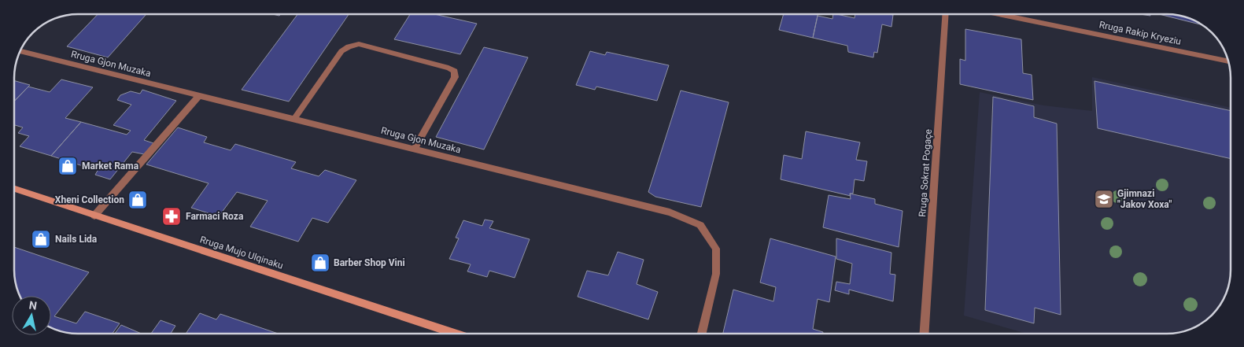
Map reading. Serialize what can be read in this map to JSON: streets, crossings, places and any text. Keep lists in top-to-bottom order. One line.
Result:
{"streets":{"main road":["Rruga Mujo Ulqinaku"],"street":["Rruga Rakip Kryeziu","Rruga Gjon Muzaka","Rruga Sokrat Pogaçe"]},"places":{"shop":["Market Rama","Xheni Collection","Nails Lida","Barber Shop Vini"],"school or university":["Gjimnazi \"Jakov Xoxa\""],"pharmacy":["Farmaci Roza"]},"north":"top"}
